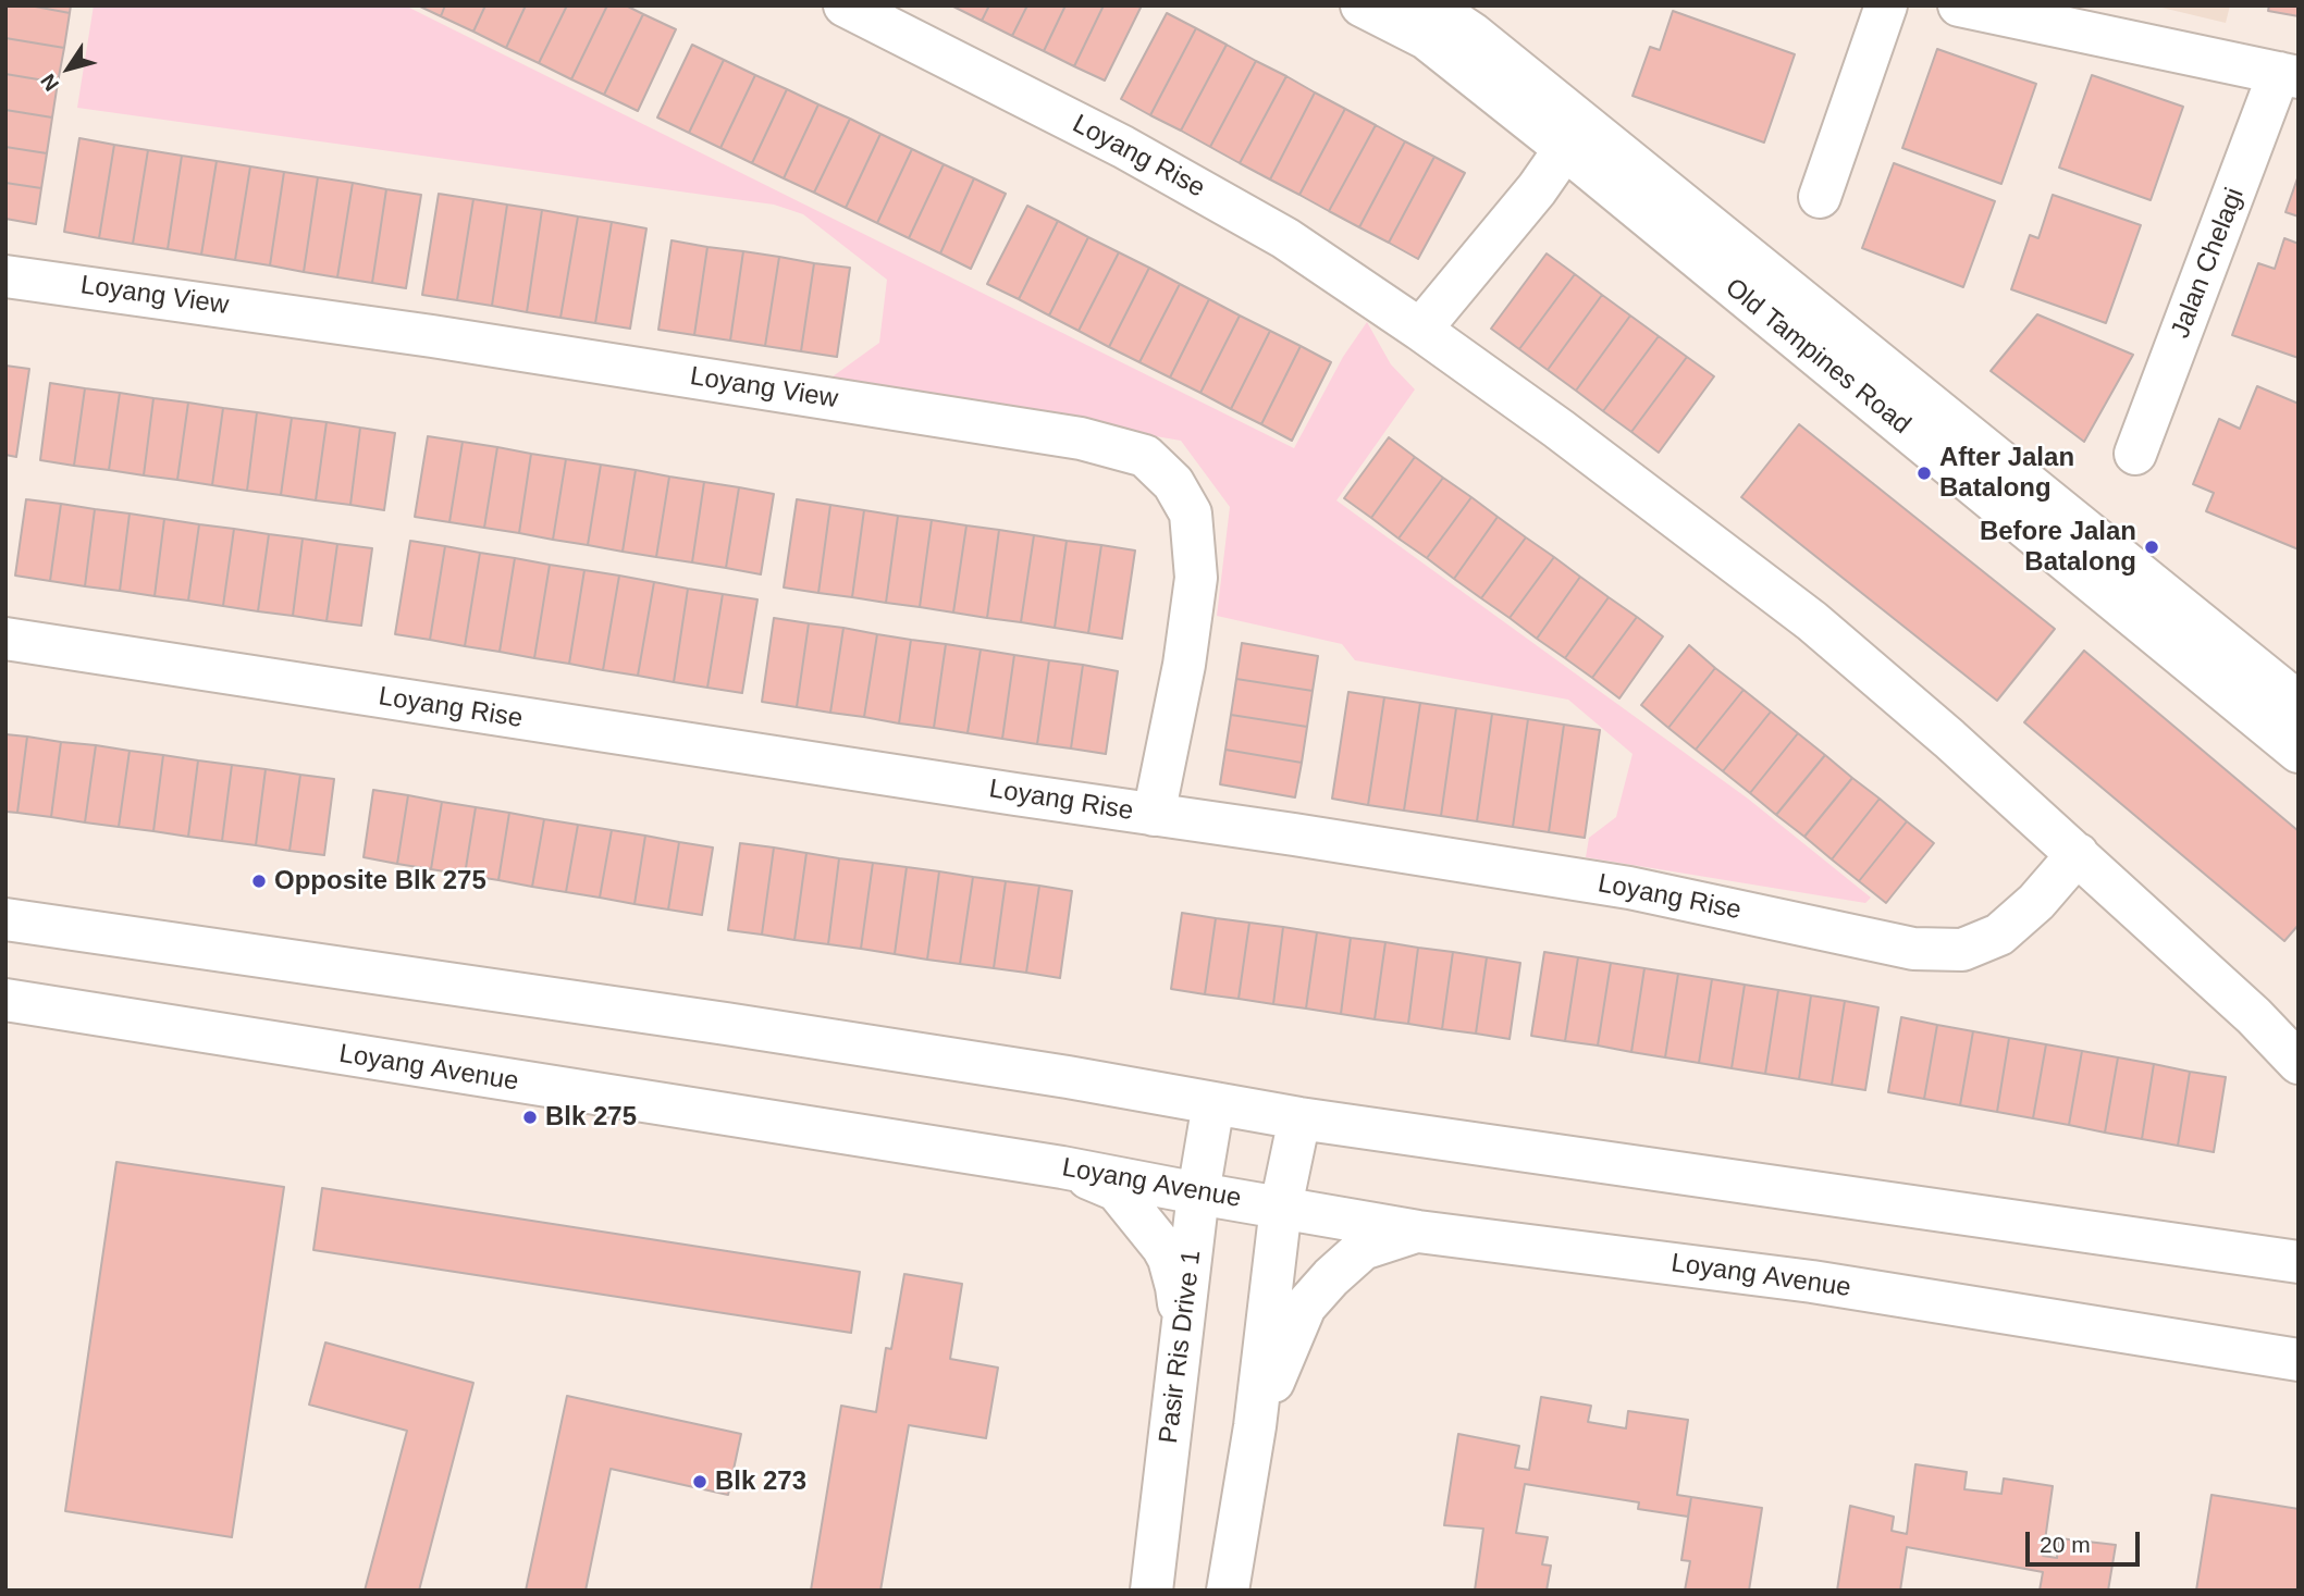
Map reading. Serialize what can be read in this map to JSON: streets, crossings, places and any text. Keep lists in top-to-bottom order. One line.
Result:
{"streets":{"street":["Loyang Rise","Jalan Chelagi","Loyang View","Old Tampines Road","Loyang Avenue","Pasir Ris Drive 1"]},"crossings":[["Loyang Rise","Loyang View"],["Loyang Avenue","Pasir Ris Drive 1"]],"places":["After Jalan Batalong","Before Jalan Batalong","Opposite Blk 275","Blk 275","Blk 273"],"scale_bar":"20 m","north":"bottom left"}
